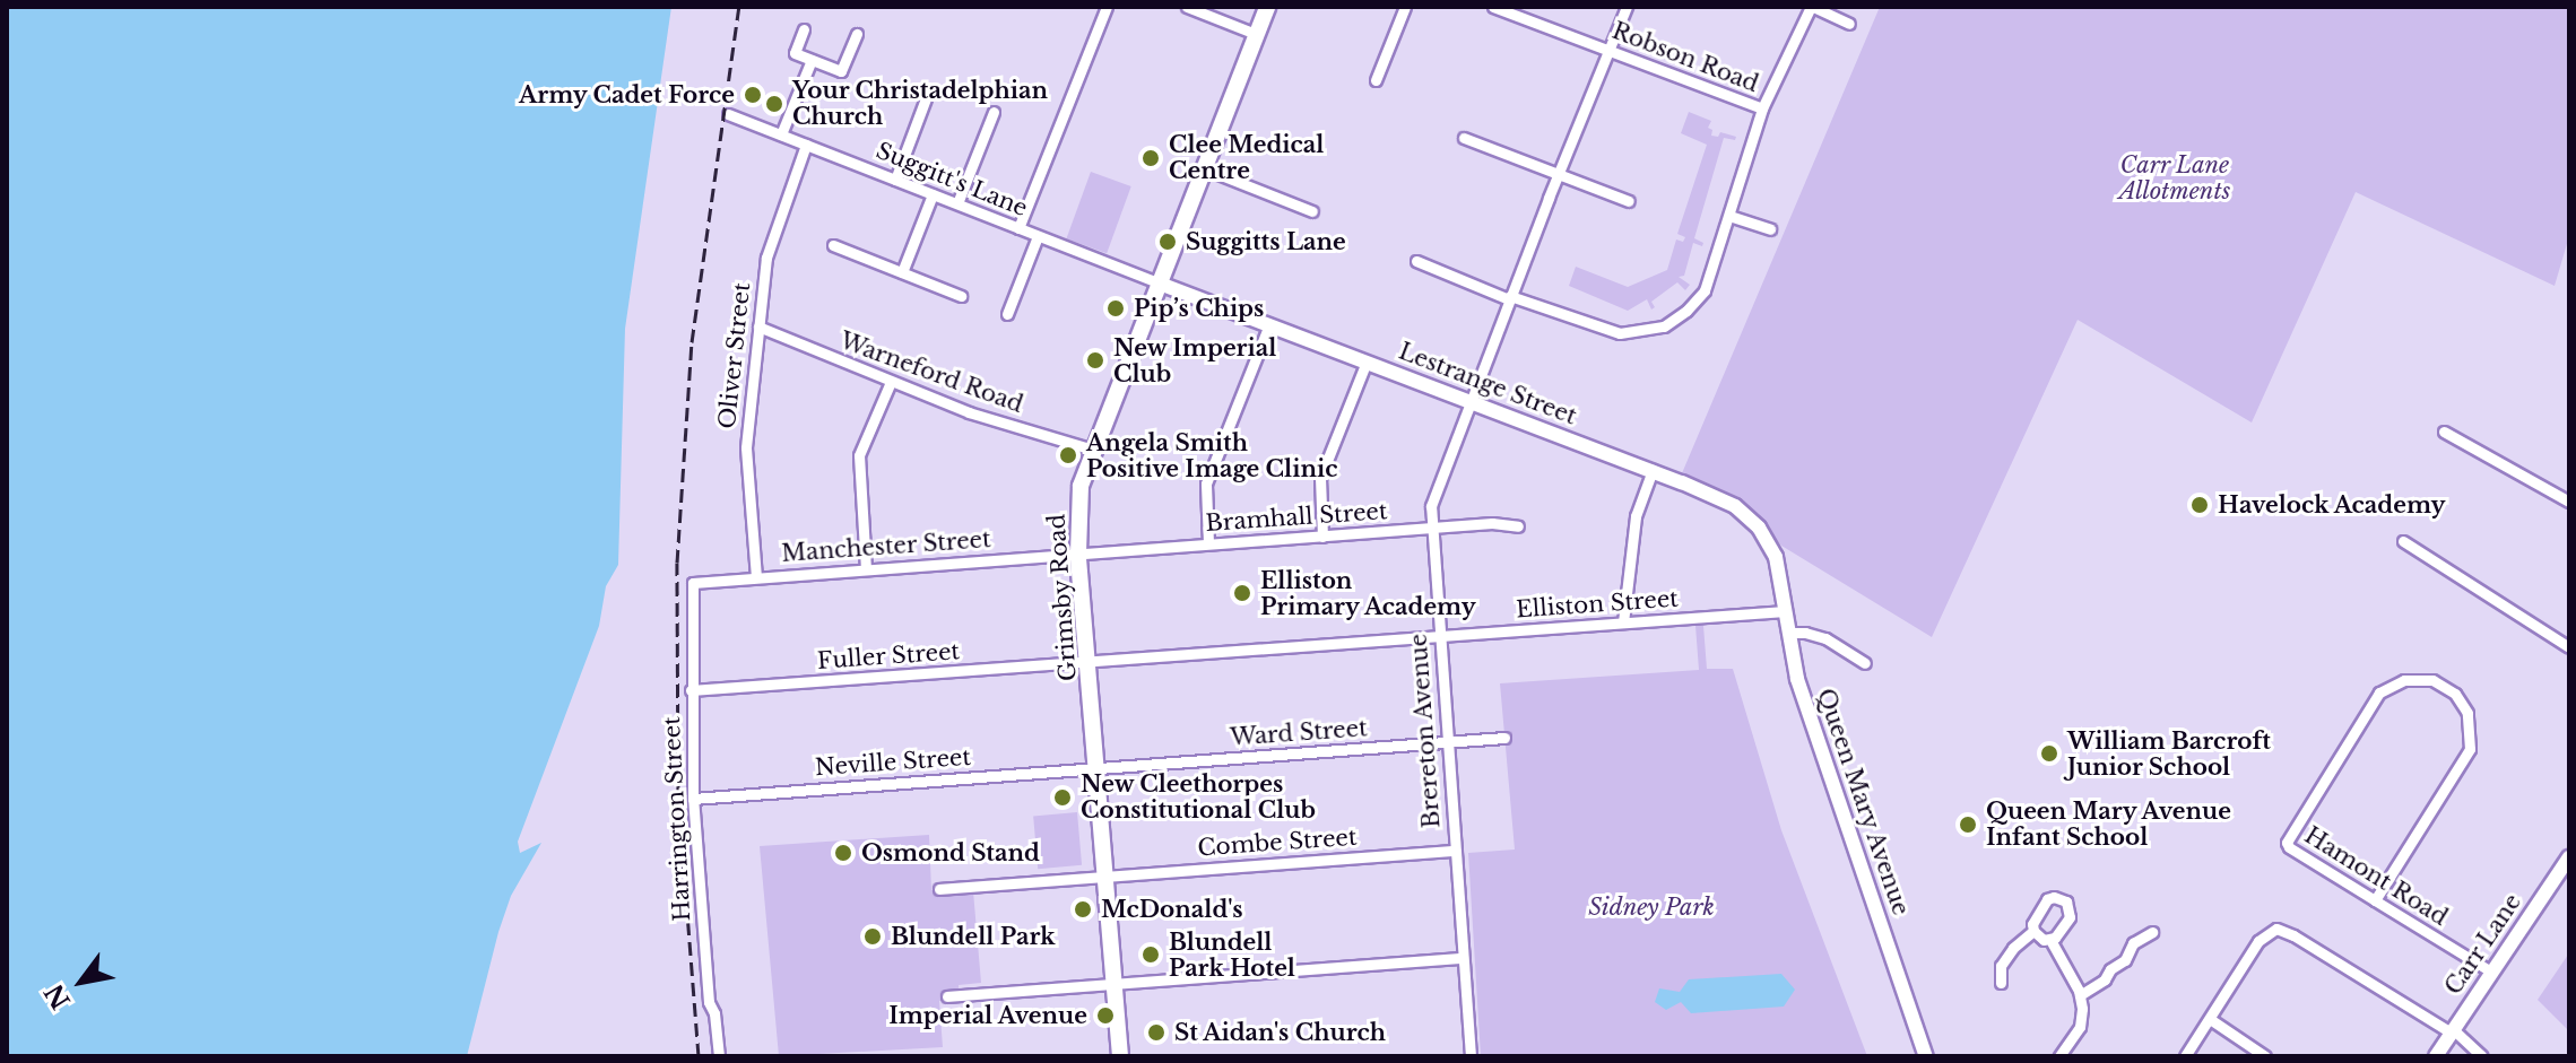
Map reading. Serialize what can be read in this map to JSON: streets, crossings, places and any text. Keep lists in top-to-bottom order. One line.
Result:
{"streets":{"main road":["Grimsby Road"],"street":["Robson Road","Suggitt's Lane","Oliver Street","Warneford Road","Lestrange Street","Bramhall Street","Manchester Street","Elliston Street","Fuller Street","Brereton Avenue","Ward Street","Neville Street","Queen Mary Avenue","Harrington Street","Combe Street","Hamont Road","Carr Lane"]},"crossings":[["Robson Road","Brereton Avenue"],["Suggitt's Lane","Oliver Street"],["Suggitt's Lane","Lestrange Street"],["Suggitt's Lane","Grimsby Road"],["Oliver Street","Warneford Road"],["Oliver Street","Manchester Street"],["Warneford Road","Grimsby Road"],["Lestrange Street","Grimsby Road"],["Lestrange Street","Brereton Avenue"],["Lestrange Street","Queen Mary Avenue"],["Bramhall Street","Manchester Street"],["Bramhall Street","Grimsby Road"],["Bramhall Street","Brereton Avenue"],["Manchester Street","Grimsby Road"],["Manchester Street","Harrington Street"],["Grimsby Road","Elliston Street"],["Grimsby Road","Fuller Street"],["Grimsby Road","Ward Street"],["Grimsby Road","Neville Street"],["Grimsby Road","Combe Street"],["Elliston Street","Fuller Street"],["Elliston Street","Brereton Avenue"],["Elliston Street","Queen Mary Avenue"],["Fuller Street","Harrington Street"],["Brereton Avenue","Ward Street"],["Brereton Avenue","Combe Street"],["Ward Street","Neville Street"],["Neville Street","Harrington Street"],["Hamont Road","Carr Lane"]],"parks":["Carr Lane Allotments","Sidney Park"],"places":["Army Cadet Force","Your Christadelphian Church","Clee Medical Centre","Suggitts Lane","Pip’s Chips","New Imperial Club","Angela Smith Positive Image Clinic","Havelock Academy","Elliston Primary Academy","William Barcroft Junior School","New Cleethorpes Constitutional Club","Queen Mary Avenue Infant School","Osmond Stand","McDonald's","Blundell Park","Blundell Park Hotel","Imperial Avenue","St Aidan's Church"],"north":"bottom left"}
